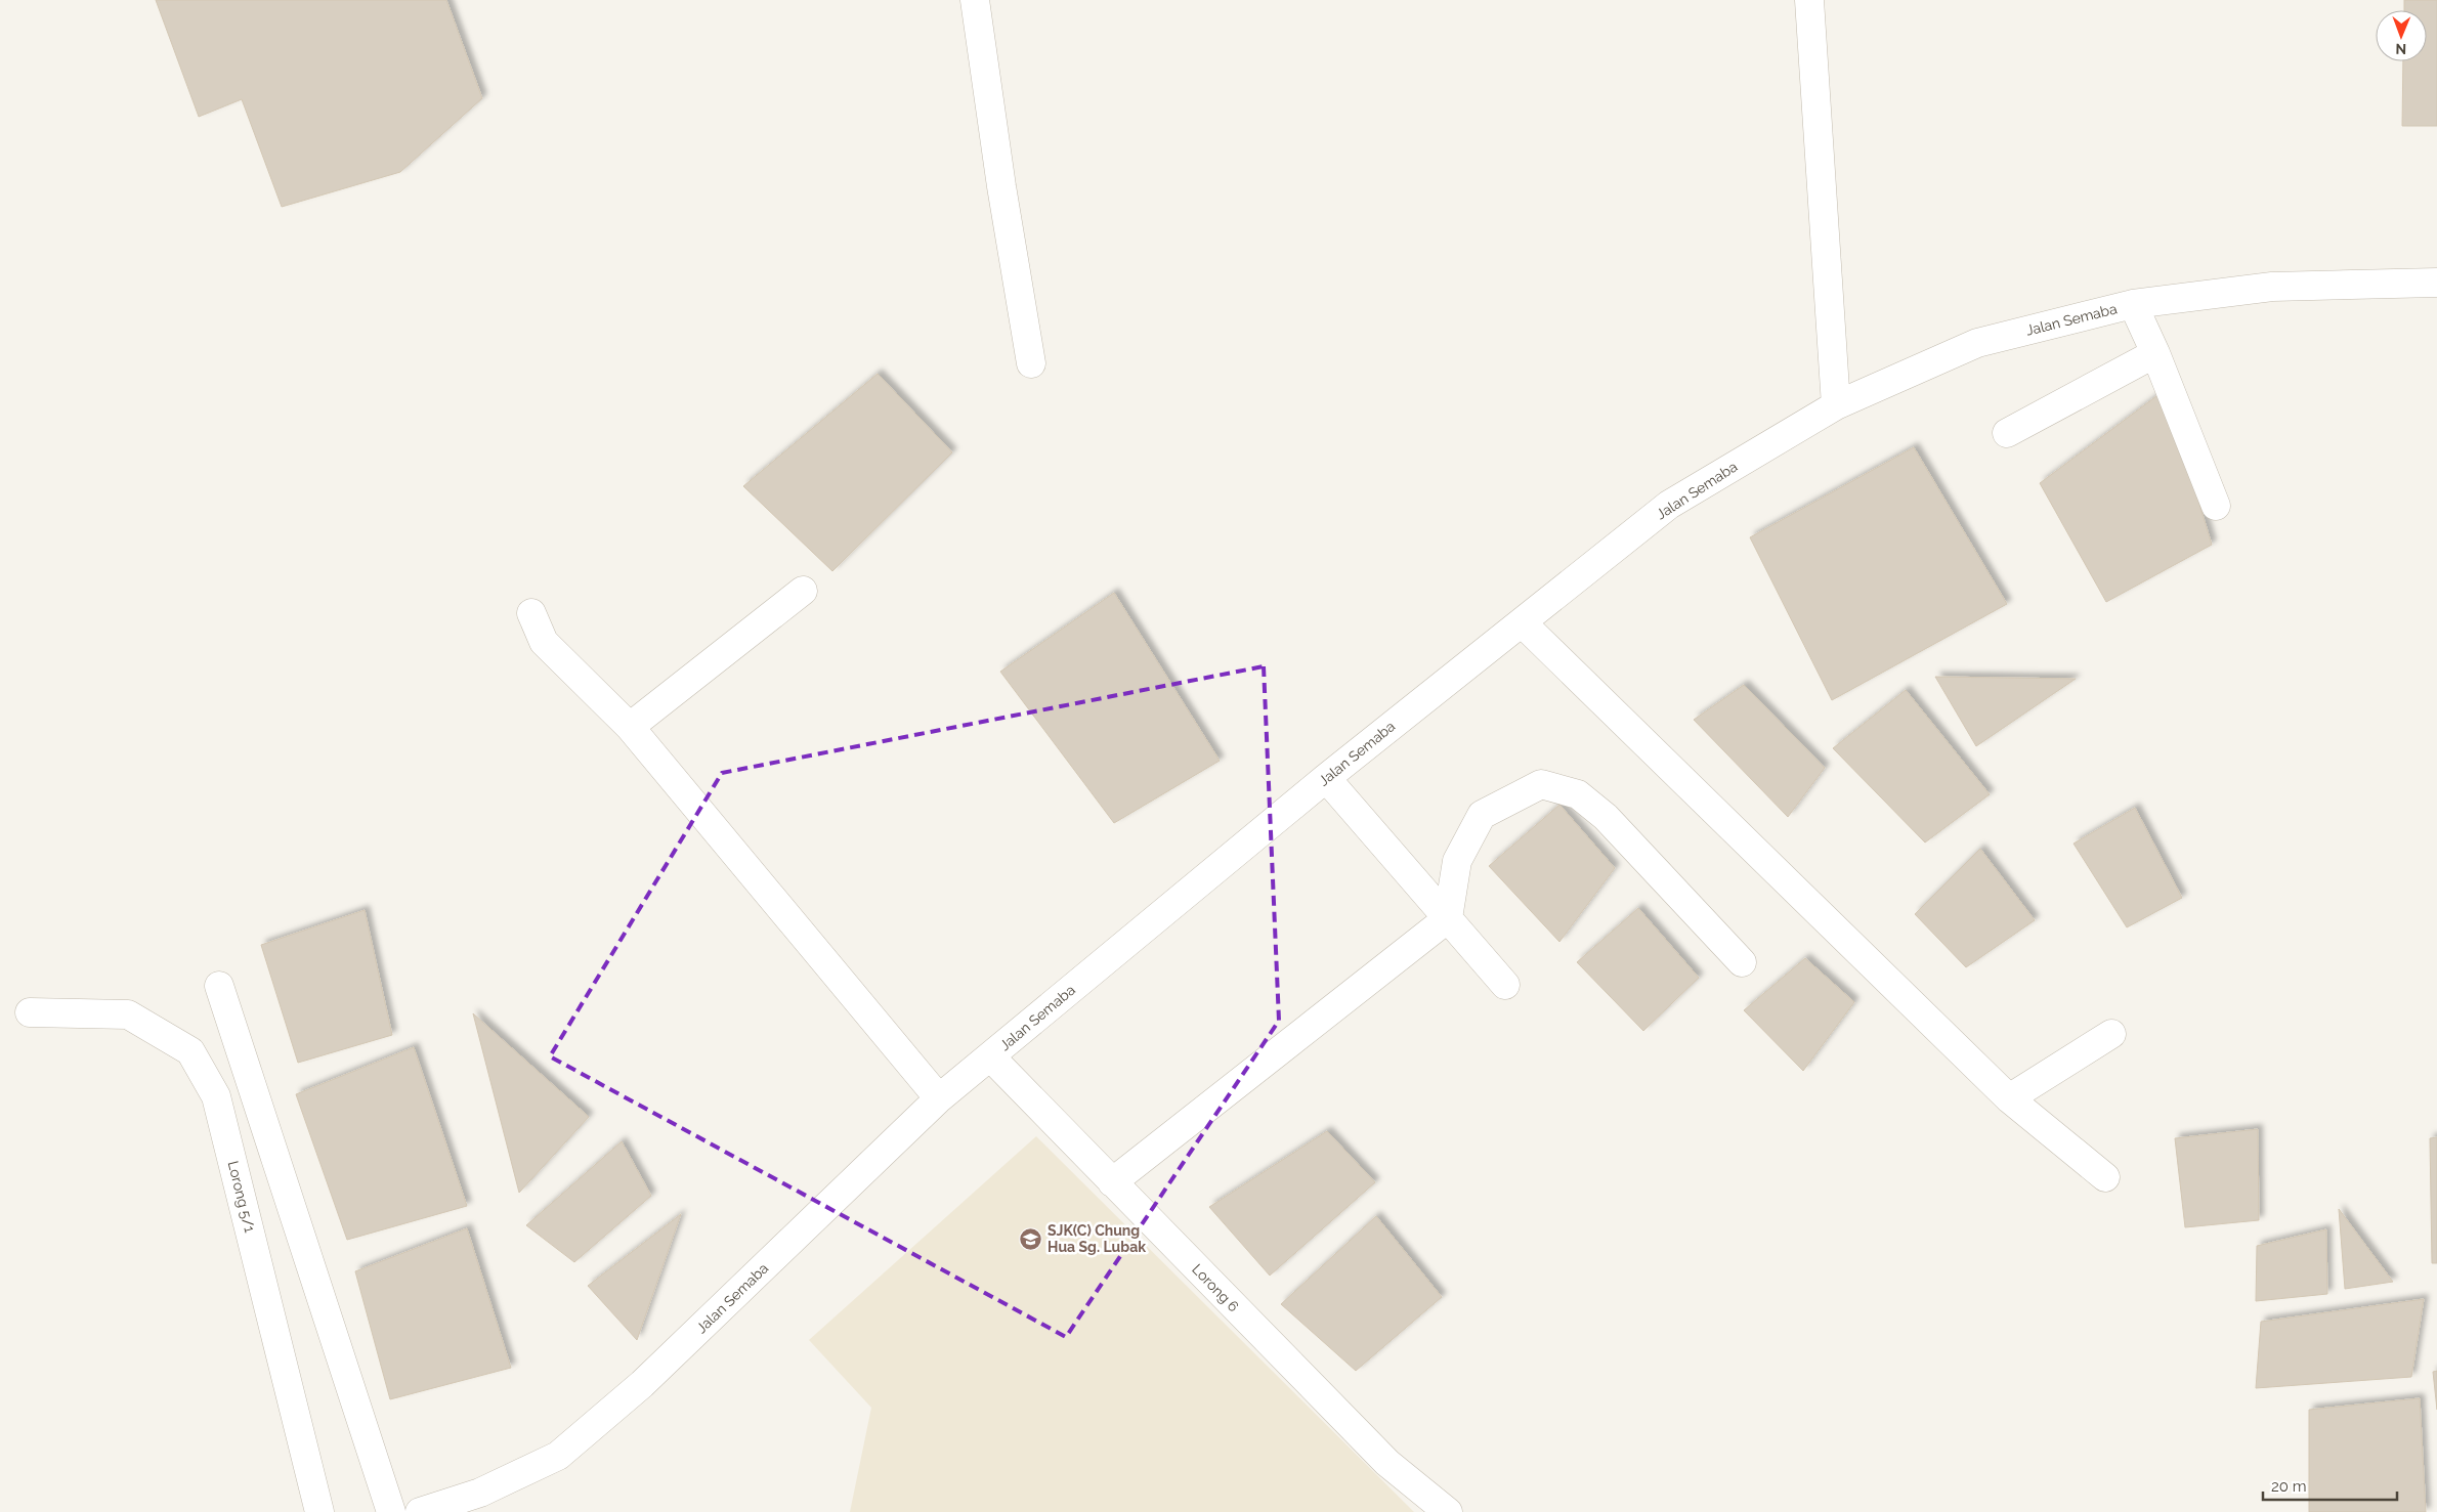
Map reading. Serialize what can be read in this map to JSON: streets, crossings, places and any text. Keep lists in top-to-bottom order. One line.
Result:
{"streets":{"street":["Jalan Semaba","Lorong 5/1","Lorong 6"]},"crossings":[["Jalan Semaba","Lorong 6"]],"places":{"school or university":["SJK(C) Chung Hua Sg. Lubak"]},"scale_bar":"20 m","north":"bottom"}
